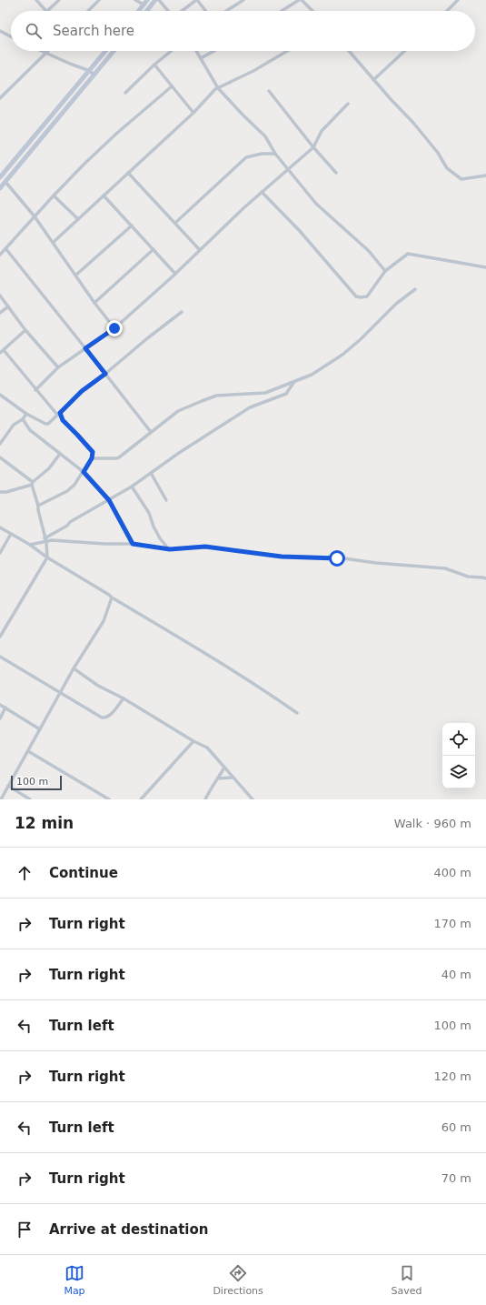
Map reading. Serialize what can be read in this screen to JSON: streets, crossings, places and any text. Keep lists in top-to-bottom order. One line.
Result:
{"scale_bar":"100 m","page":{"search":"Search here","scale":"100 m","heading":["12 min","Walk · 960 m"],"list":[["Continue","400 m"],["Turn right","170 m"],["Turn right","40 m"],["Turn left","100 m"],["Turn right","120 m"],["Turn left","60 m"],["Turn right","70 m"],"Arrive at destination"],"nav":["Map","Directions","Saved"]}}
